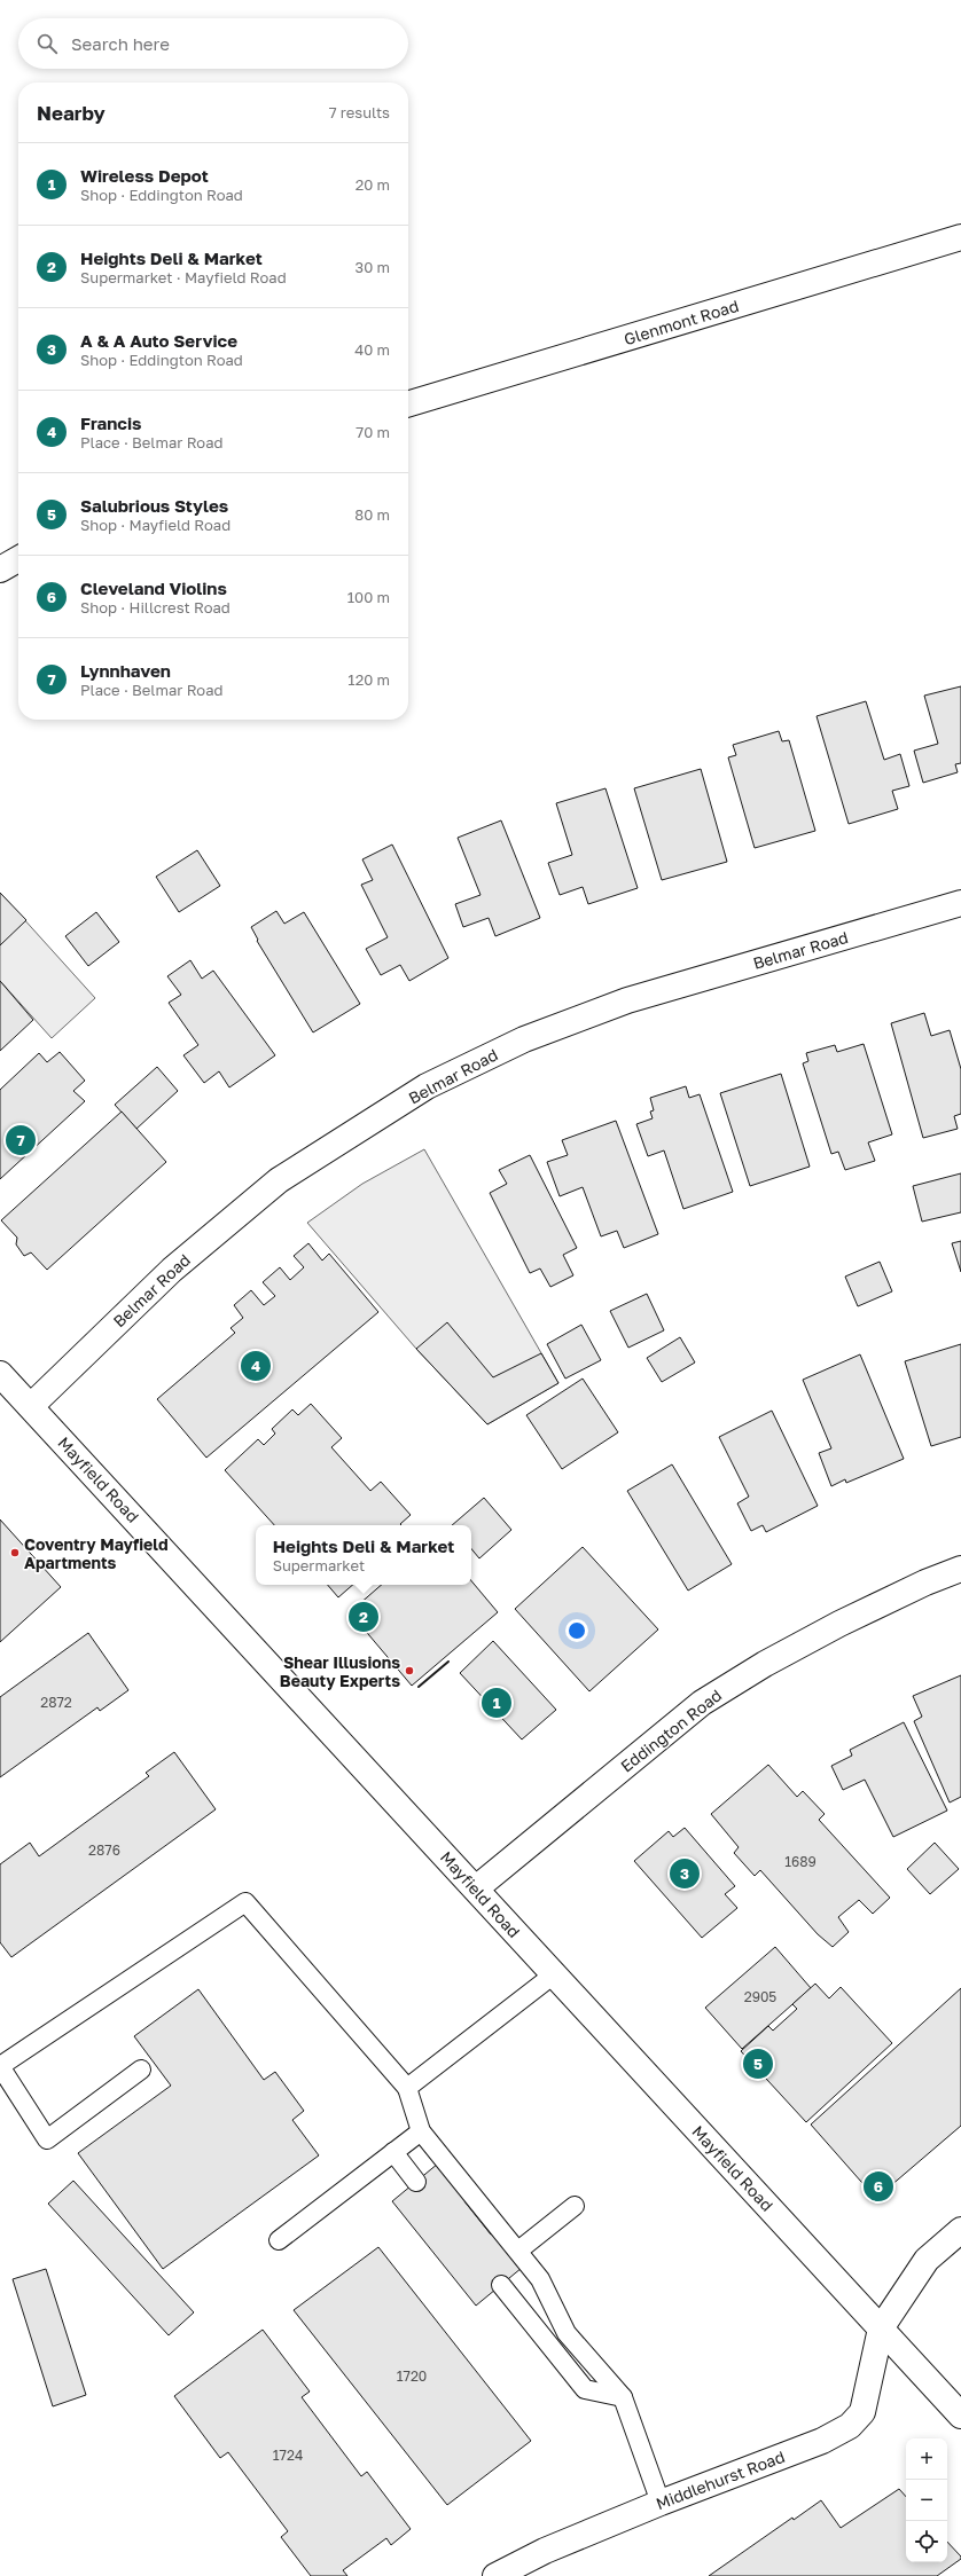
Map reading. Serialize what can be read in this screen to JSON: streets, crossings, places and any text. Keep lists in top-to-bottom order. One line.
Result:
{"streets":{"street":["Glenmont Road","Belmar Road","Mayfield Road","Eddington Road","Middlehurst Road"]},"crossings":[["Belmar Road","Mayfield Road"],["Mayfield Road","Eddington Road"],["Mayfield Road","Middlehurst Road"]],"places":["Coventry Mayfield Apartments","Shear Illusions Beauty Experts"],"house_numbers":["2872","2876","1689","2905","1720","1724"],"page":{"search":"Search here","heading":["Nearby","7 results"],"list":[{"mark":"1","name":"Wireless Depot","note":"Shop · Eddington Road","value":"20 m"},{"mark":"2","name":"Heights Deli & Market","note":"Supermarket · Mayfield Road","value":"30 m"},{"mark":"3","name":"A & A Auto Service","note":"Shop · Eddington Road","value":"40 m"},{"mark":"4","name":"Francis","note":"Place · Belmar Road","value":"70 m"},{"mark":"5","name":"Salubrious Styles","note":"Shop · Mayfield Road","value":"80 m"},{"mark":"6","name":"Cleveland Violins","note":"Shop · Hillcrest Road","value":"100 m"},{"mark":"7","name":"Lynnhaven","note":"Place · Belmar Road","value":"120 m"}],"pins":["7","4","2","1","3","5","6"],"popup":["Heights Deli & Market","Supermarket"],"map_buttons":["+","−"]}}
